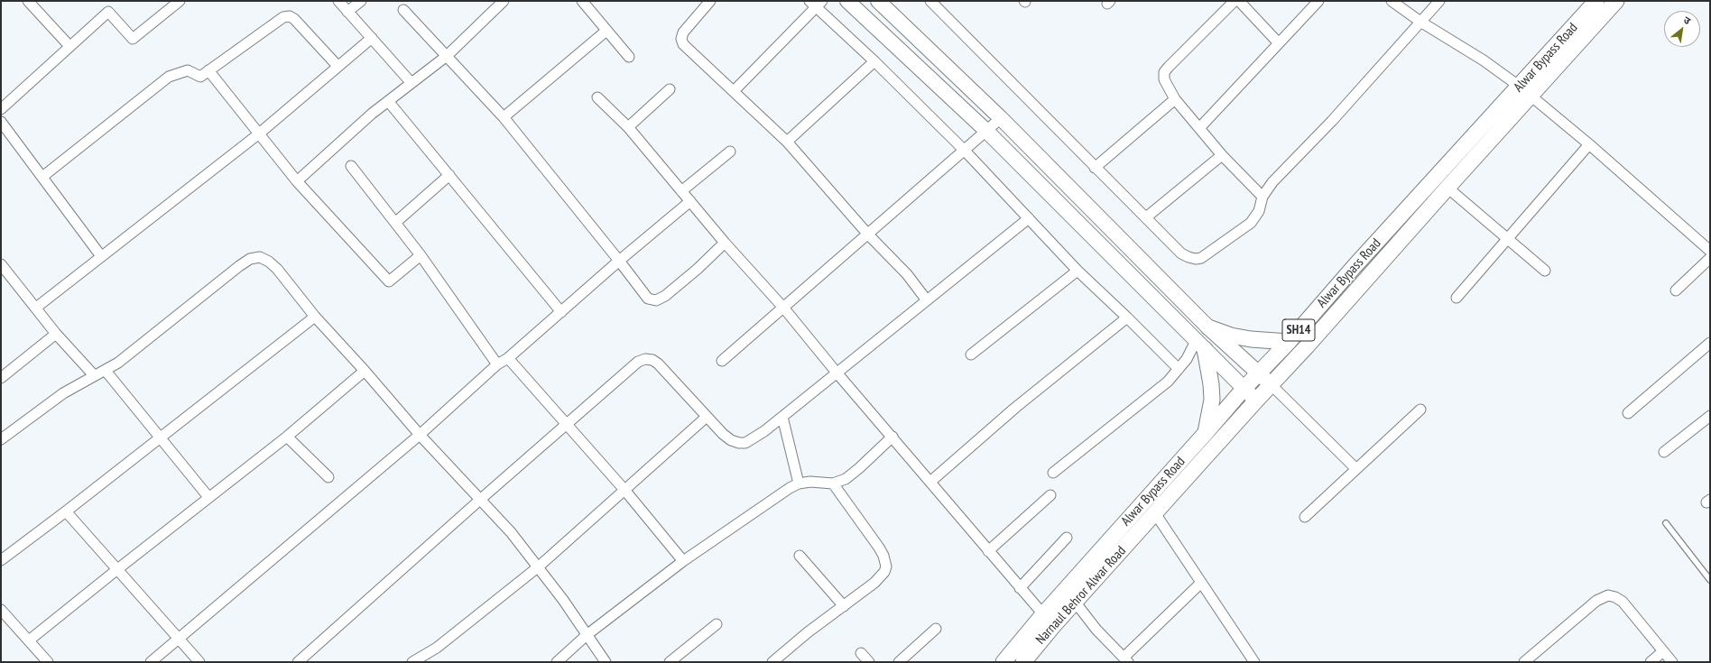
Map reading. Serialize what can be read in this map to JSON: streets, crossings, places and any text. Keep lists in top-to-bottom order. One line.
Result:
{"streets":{"main road":["Alwar Bypass Road","SH14","Narnaul Behror Alwar Road"]},"crossings":[["Alwar Bypass Road","Narnaul Behror Alwar Road"]],"north":"top right"}
